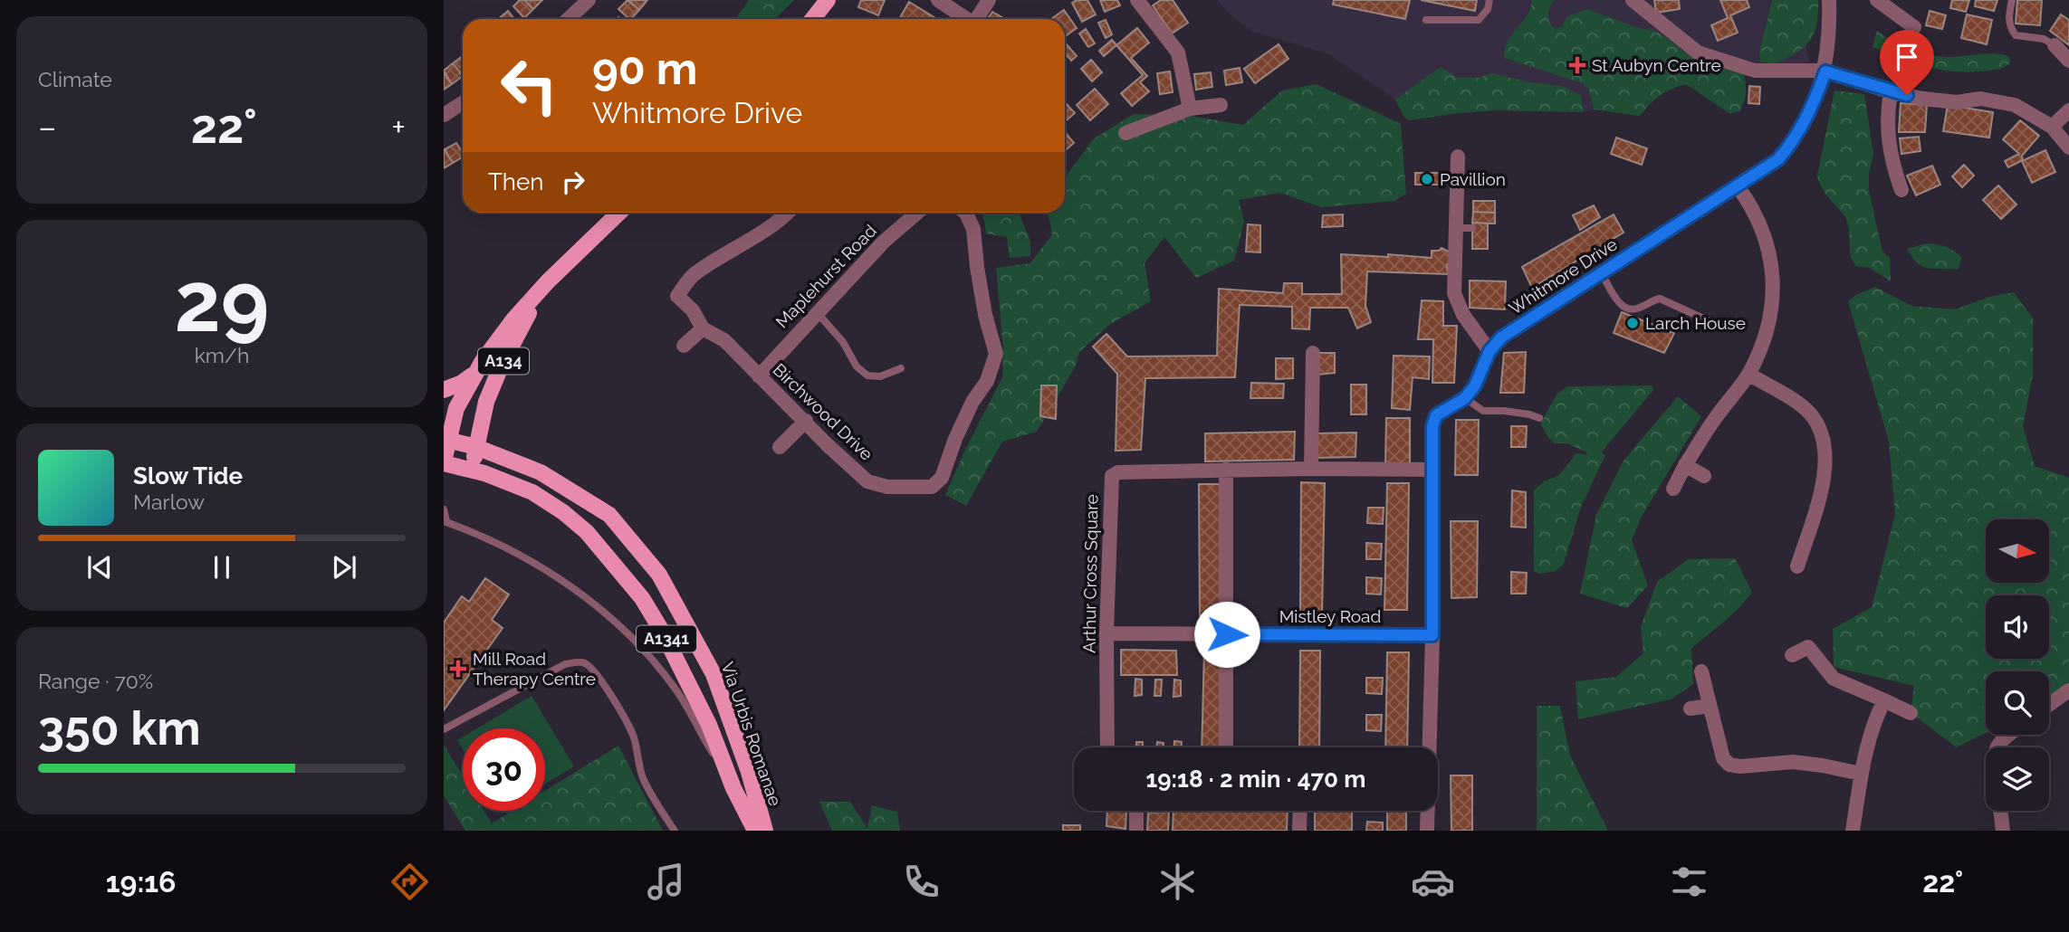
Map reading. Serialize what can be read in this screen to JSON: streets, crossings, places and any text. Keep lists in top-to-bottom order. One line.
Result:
{"streets":{"main road":["A134","A1341","Via Urbis Romanae"],"street":["Maplehurst Road","Whitmore Drive","Birchwood Drive","Arthur Cross Square","Mistley Road"]},"crossings":[["Maplehurst Road","Birchwood Drive"],["Whitmore Drive","Arthur Cross Square"],["Whitmore Drive","Mistley Road"],["A134","Via Urbis Romanae"],["Arthur Cross Square","Mistley Road"]],"places":{"health":["St Aubyn Centre","Mill Road Therapy Centre"],"other":["Pavillion","Larch House"]},"north":"right","page":{"tile":["Climate",["29","km/h"],["Range · 70%","350 km"]],"turn":["90 m","Whitmore Drive"],"heat":["−","22°","+"],"then":"Then","song":["Slow Tide","Marlow"],"limit":"30","trip":"19:18 · 2 min · 470 m","tabs":["19:16","22°"]}}
